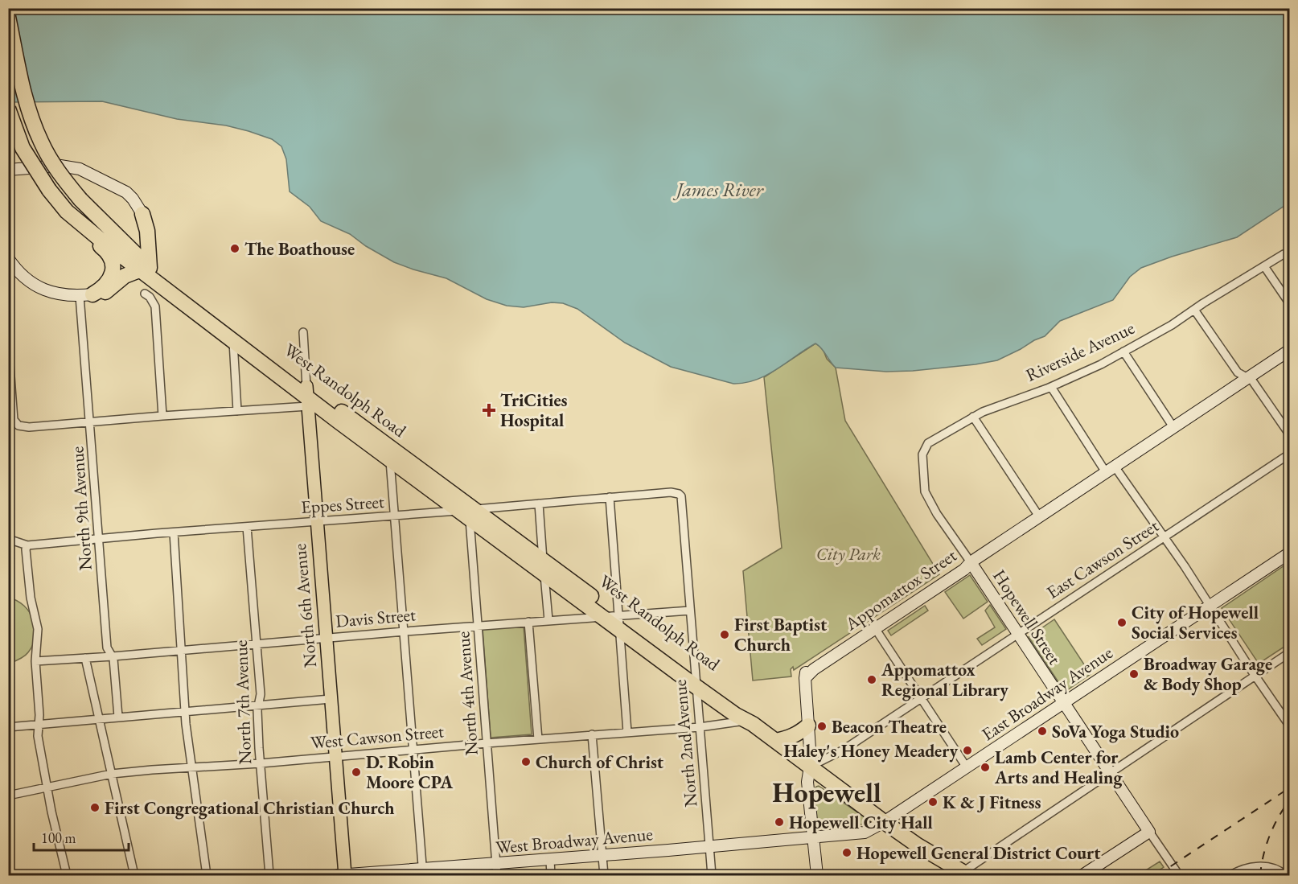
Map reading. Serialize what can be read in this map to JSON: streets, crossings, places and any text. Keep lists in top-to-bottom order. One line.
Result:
{"streets":{"highway":["West Randolph Road"],"main road":["North 6th Avenue"],"street":["Riverside Avenue","Eppes Street","North 9th Avenue","East Cawson Street","Appomattox Street","Hopewell Street","Davis Street","North 4th Avenue","East Broadway Avenue","North 7th Avenue","West Cawson Street","North 2nd Avenue","West Broadway Avenue"]},"crossings":[["Riverside Avenue","Hopewell Street"],["West Randolph Road","Eppes Street"],["West Randolph Road","East Cawson Street"],["West Randolph Road","North 6th Avenue"],["West Randolph Road","Davis Street"],["West Randolph Road","North 4th Avenue"],["West Randolph Road","East Broadway Avenue"],["West Randolph Road","West Cawson Street"],["West Randolph Road","North 2nd Avenue"],["Eppes Street","North 9th Avenue"],["Eppes Street","North 6th Avenue"],["Eppes Street","North 4th Avenue"],["Eppes Street","North 7th Avenue"],["Eppes Street","North 2nd Avenue"],["North 9th Avenue","Davis Street"],["East Cawson Street","Hopewell Street"],["Appomattox Street","Hopewell Street"],["North 6th Avenue","Davis Street"],["North 6th Avenue","West Cawson Street"],["North 6th Avenue","West Broadway Avenue"],["Hopewell Street","East Broadway Avenue"],["Davis Street","North 4th Avenue"],["Davis Street","North 7th Avenue"],["North 4th Avenue","West Cawson Street"],["North 4th Avenue","West Broadway Avenue"],["East Broadway Avenue","West Broadway Avenue"],["North 7th Avenue","West Cawson Street"],["West Cawson Street","North 2nd Avenue"],["North 2nd Avenue","West Broadway Avenue"]],"districts":["Hopewell"],"water":["James River"],"parks":["City Park"],"places":{"other":["The Boathouse","City of Hopewell Social Services","First Baptist Church","Broadway Garage & Body Shop","Appomattox Regional Library","Beacon Theatre","SoVa Yoga Studio","Haley's Honey Meadery","Church of Christ","Lamb Center for Arts and Healing","D. Robin Moore CPA","K & J Fitness","First Congregational Christian Church","Hopewell City Hall","Hopewell General District Court"],"health":["TriCities Hospital"]},"scale_bar":"100 m"}
